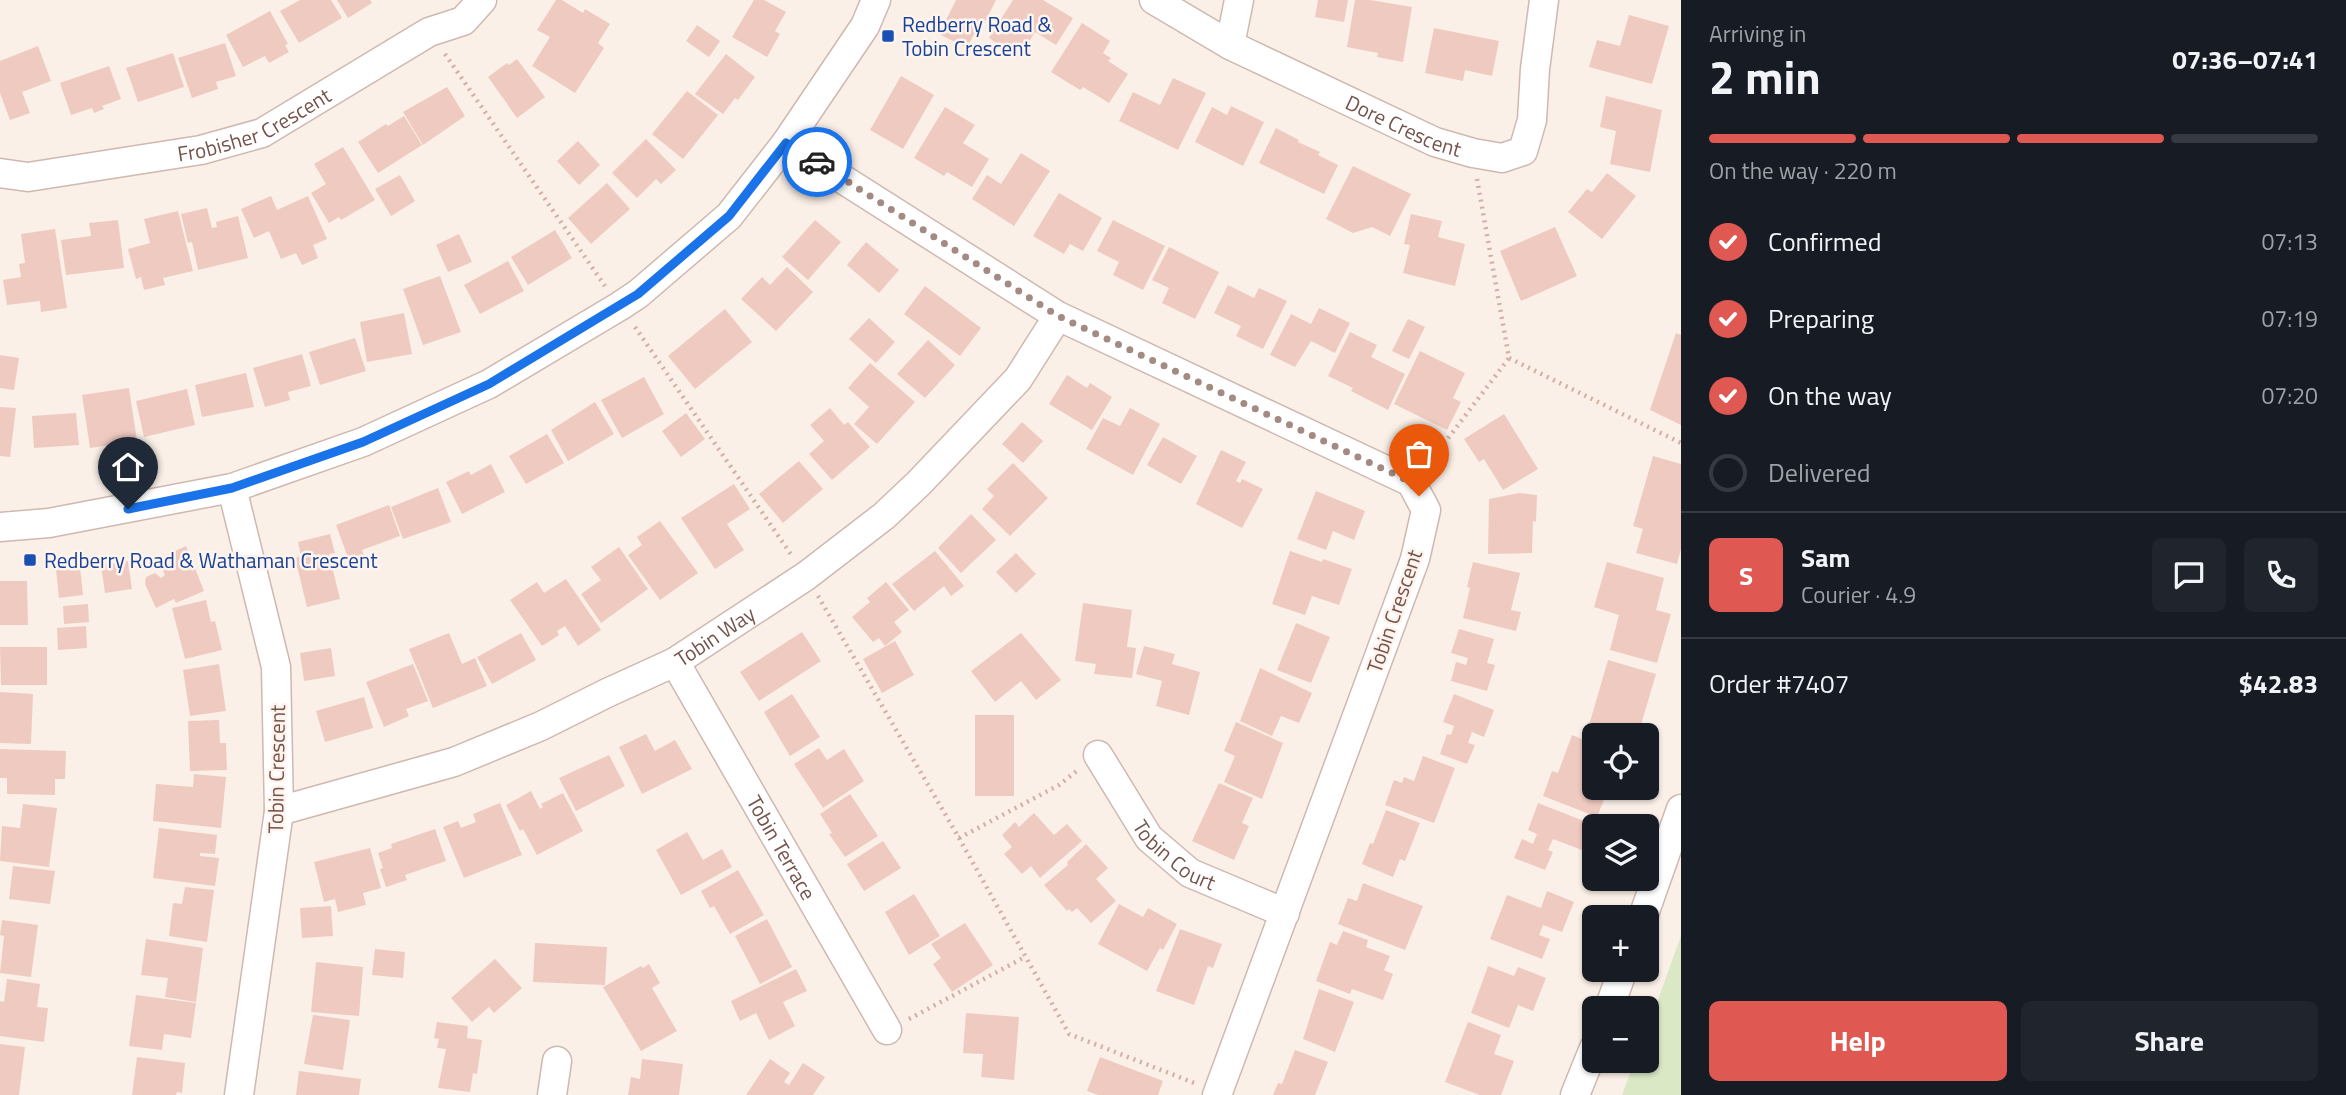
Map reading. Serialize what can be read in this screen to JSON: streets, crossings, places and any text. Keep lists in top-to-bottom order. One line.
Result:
{"streets":{"street":["Frobisher Crescent","Dore Crescent","Tobin Crescent","Tobin Way","Tobin Terrace","Tobin Court"]},"crossings":[["Tobin Crescent","Tobin Way"],["Tobin Crescent","Tobin Court"],["Tobin Way","Tobin Terrace"]],"places":{"transit":["Redberry Road & Tobin Crescent","Redberry Road & Wathaman Crescent"]},"page":{"heading":["2 min","Arriving in","07:36–07:41"],"panel":["Sam","Courier · 4.9","Order #7407","$42.83"],"bar":"On the way · 220 m","list":[["Confirmed","07:13"],["Preparing","07:19"],["On the way","07:20"],"Delivered"],"round":"S","map_buttons":["+","−"],"buttons":["Help","Share"]}}
